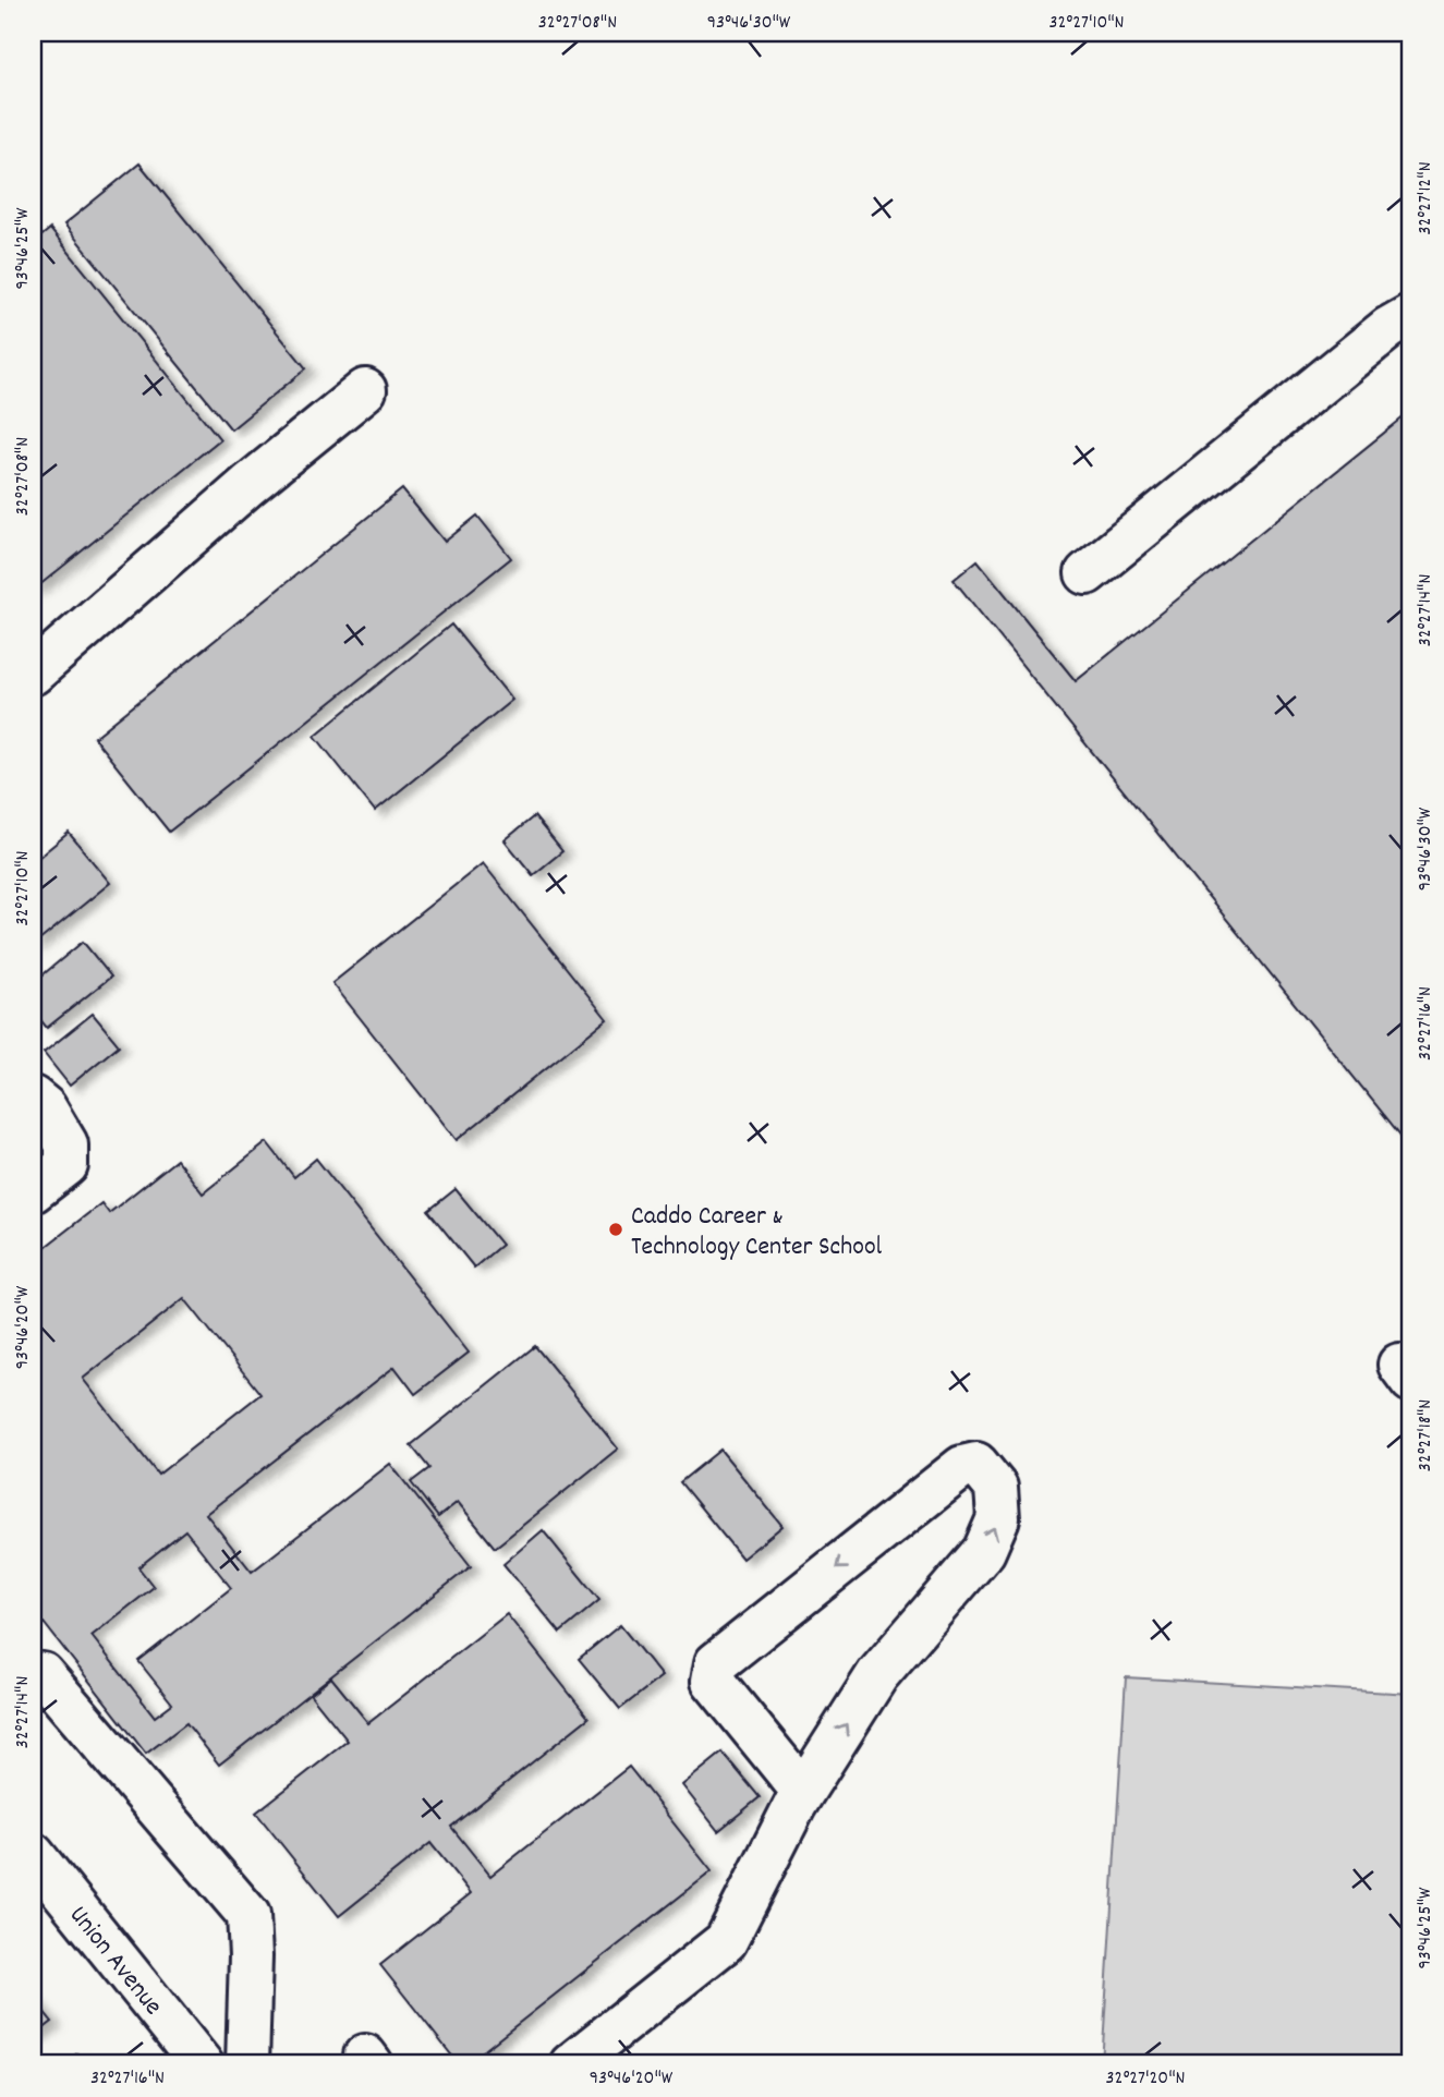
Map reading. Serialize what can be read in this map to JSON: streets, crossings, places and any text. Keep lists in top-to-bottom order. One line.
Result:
{"streets":{"street":["Union Avenue"]},"places":["Caddo Career & Technology Center School"],"coordinates":["32°27'08\"N","93°46'30\"W","32°27'10\"N","32°27'12\"N","93°46'25\"W","32°27'14\"N","32°27'16\"N","93°46'20\"W","32°27'18\"N","32°27'20\"N"]}
